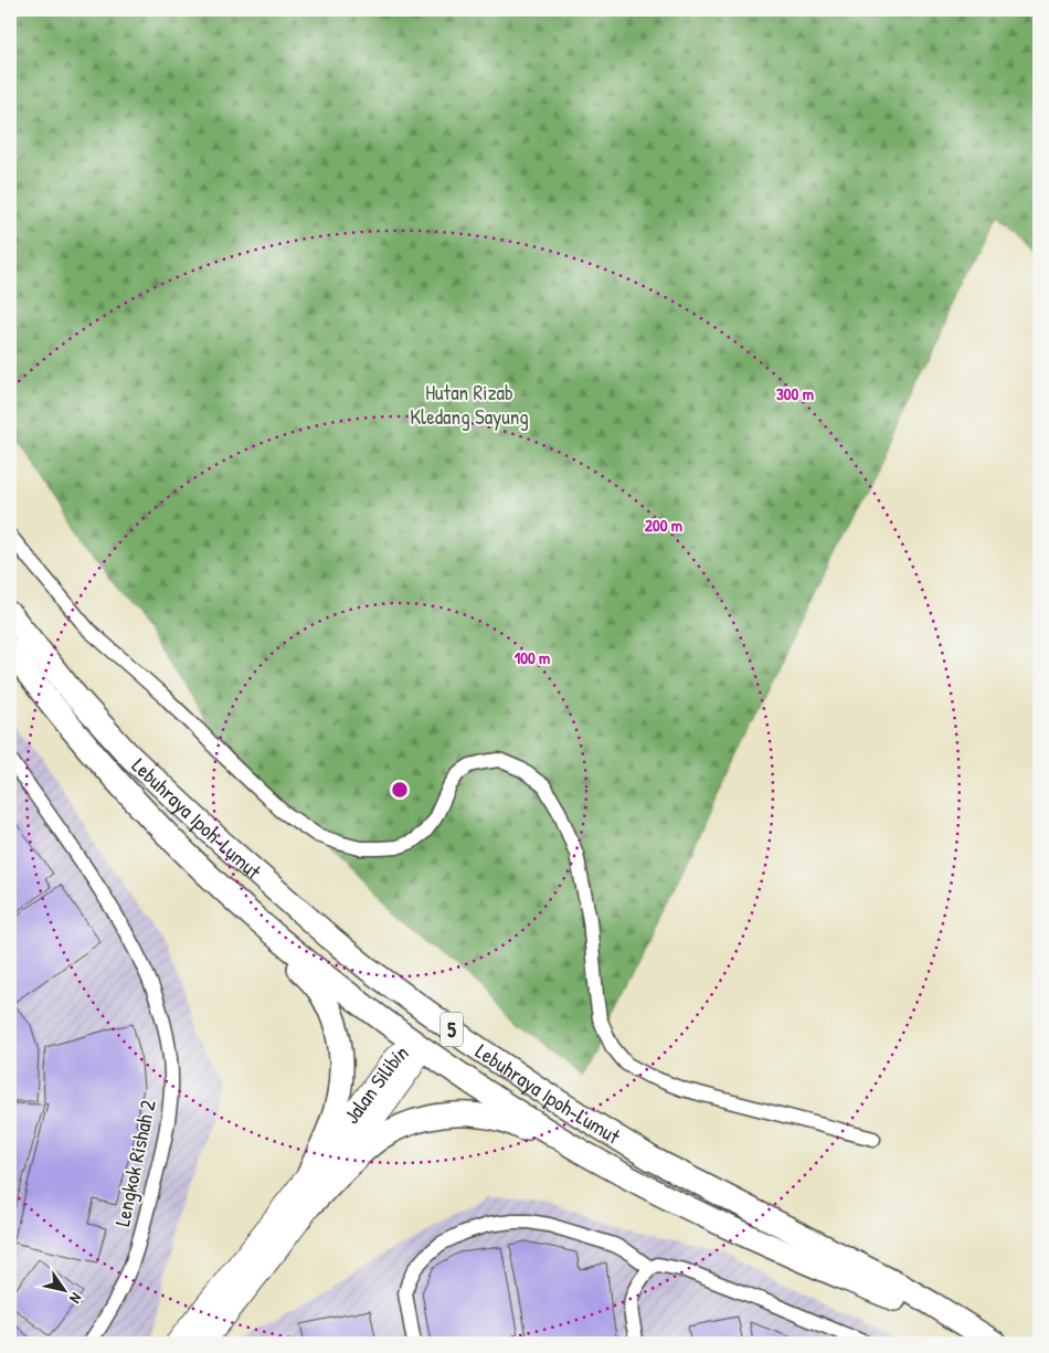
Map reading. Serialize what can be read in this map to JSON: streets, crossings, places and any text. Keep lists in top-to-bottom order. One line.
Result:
{"streets":{"highway":["Lebuhraya Ipoh-Lumut","5"],"main road":["Jalan Silibin"],"street":["Lengkok Rishah 2"]},"crossings":[["Lebuhraya Ipoh-Lumut","Jalan Silibin"]],"parks":["Hutan Rizab Kledang Sayung"],"north":"bottom right","rings":["300 m","200 m","100 m"]}
